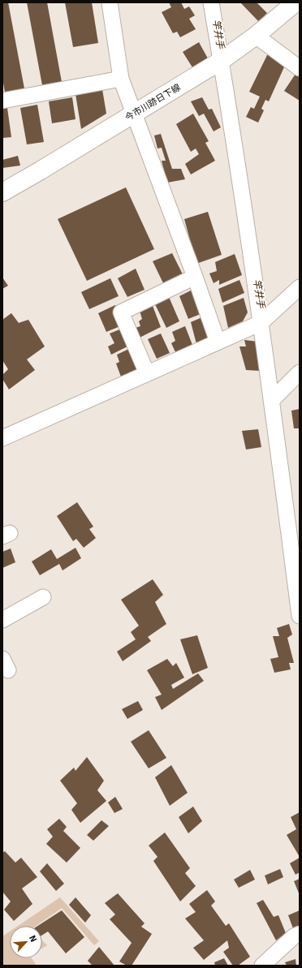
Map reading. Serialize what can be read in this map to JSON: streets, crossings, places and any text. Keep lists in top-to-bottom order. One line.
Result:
{"streets":{"street":["今市川跡日下線"]},"water":["竿井手"],"north":"top right"}
